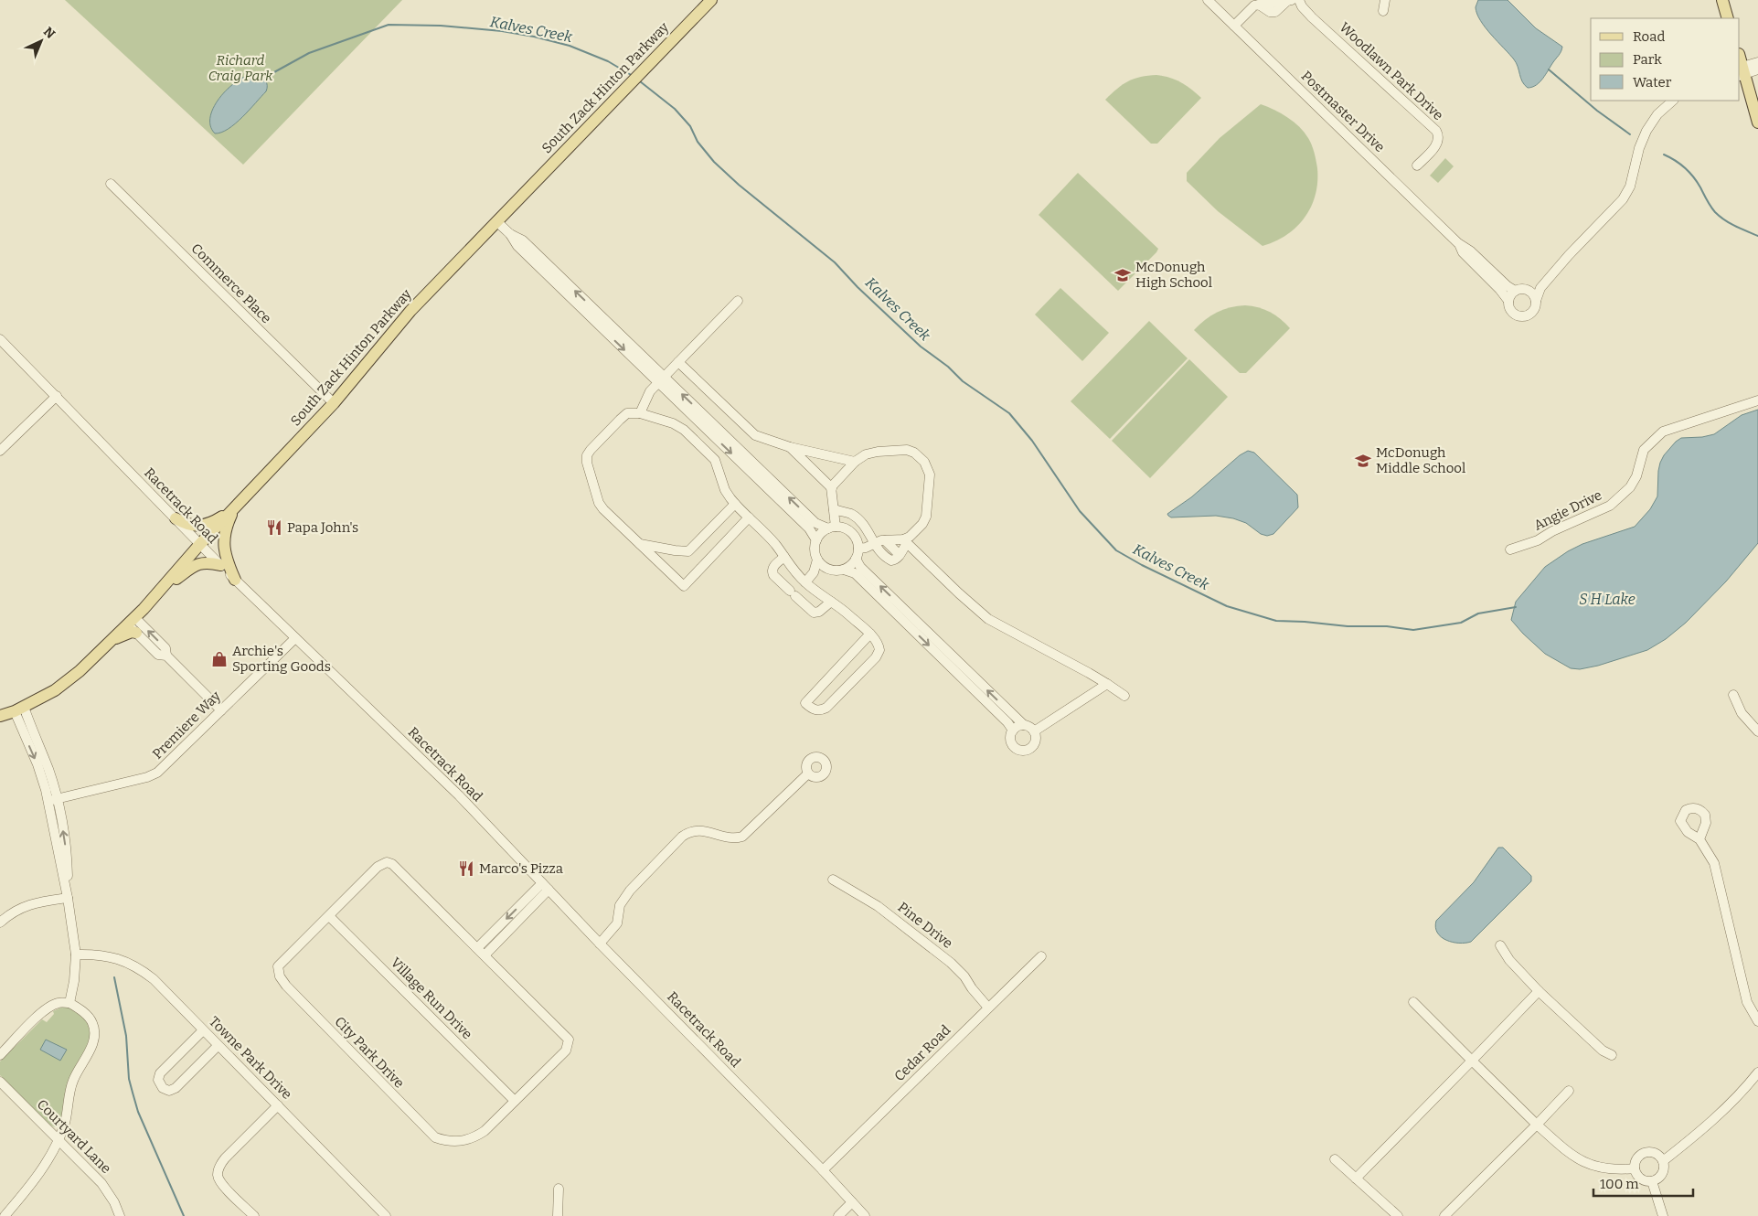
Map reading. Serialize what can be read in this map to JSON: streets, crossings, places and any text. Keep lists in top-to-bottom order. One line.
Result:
{"streets":{"main road":["South Zack Hinton Parkway"],"street":["Woodlawn Park Drive","Postmaster Drive","Commerce Place","Racetrack Road","Angie Drive","Premiere Way","Pine Drive","Village Run Drive","City Park Drive","Cedar Road","Towne Park Drive","Courtyard Lane"]},"crossings":[["South Zack Hinton Parkway","Commerce Place"],["South Zack Hinton Parkway","Racetrack Road"],["Racetrack Road","Premiere Way"],["Racetrack Road","Cedar Road"],["Pine Drive","Cedar Road"],["Village Run Drive","City Park Drive"]],"water":["Kalves Creek","S H Lake"],"parks":["Richard Craig Park"],"places":{"school or university":["McDonugh High School","McDonugh Middle School"],"restaurant":["Papa John's","Marco's Pizza"],"shop":["Archie's Sporting Goods"]},"legend":["Road","Park","Water"],"scale_bar":"100 m","north":"top right"}
